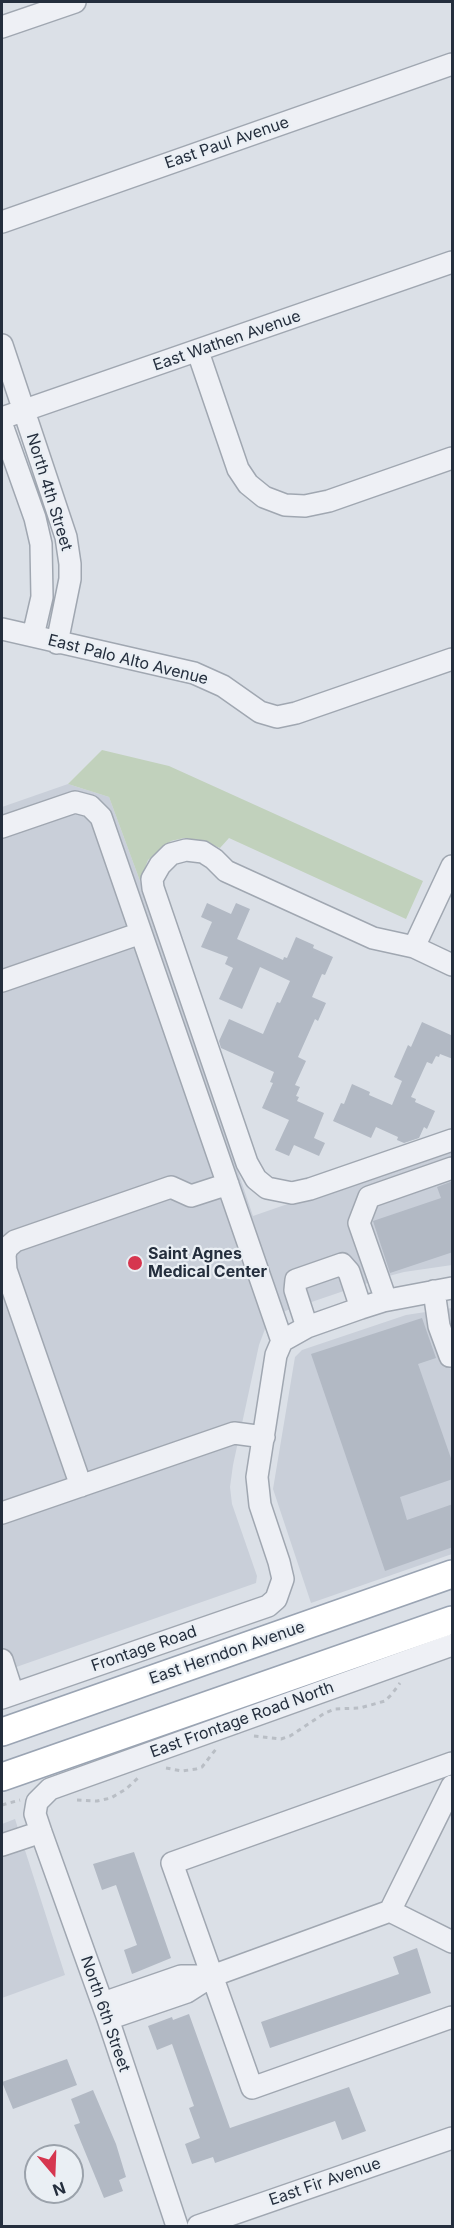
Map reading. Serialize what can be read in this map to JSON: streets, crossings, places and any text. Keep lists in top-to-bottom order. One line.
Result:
{"streets":{"main road":["East Herndon Avenue"],"street":["East Paul Avenue","East Wathen Avenue","North 4th Street","East Palo Alto Avenue","Frontage Road","East Frontage Road North","North 6th Street","East Fir Avenue"]},"crossings":[["East Wathen Avenue","North 4th Street"],["North 4th Street","East Palo Alto Avenue"],["East Frontage Road North","North 6th Street"]],"places":["Saint Agnes Medical Center"],"north":"bottom"}
